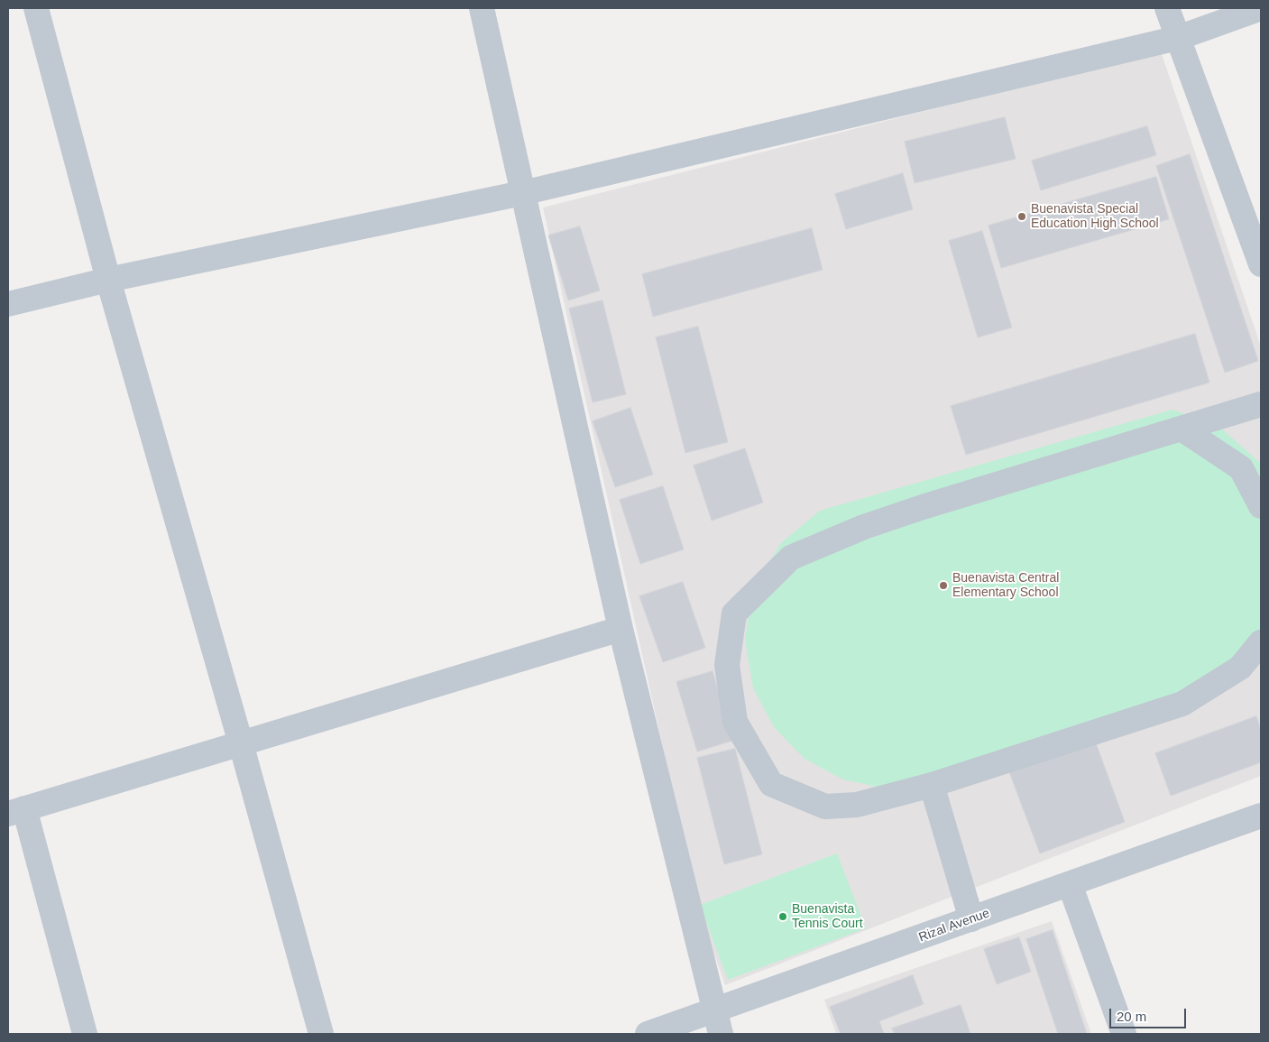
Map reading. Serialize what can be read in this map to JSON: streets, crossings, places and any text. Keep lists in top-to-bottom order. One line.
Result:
{"streets":{"street":["Rizal Avenue"]},"places":["Buenavista Special Education High School","Buenavista Central Elementary School","Buenavista Tennis Court"],"scale_bar":"20 m"}
